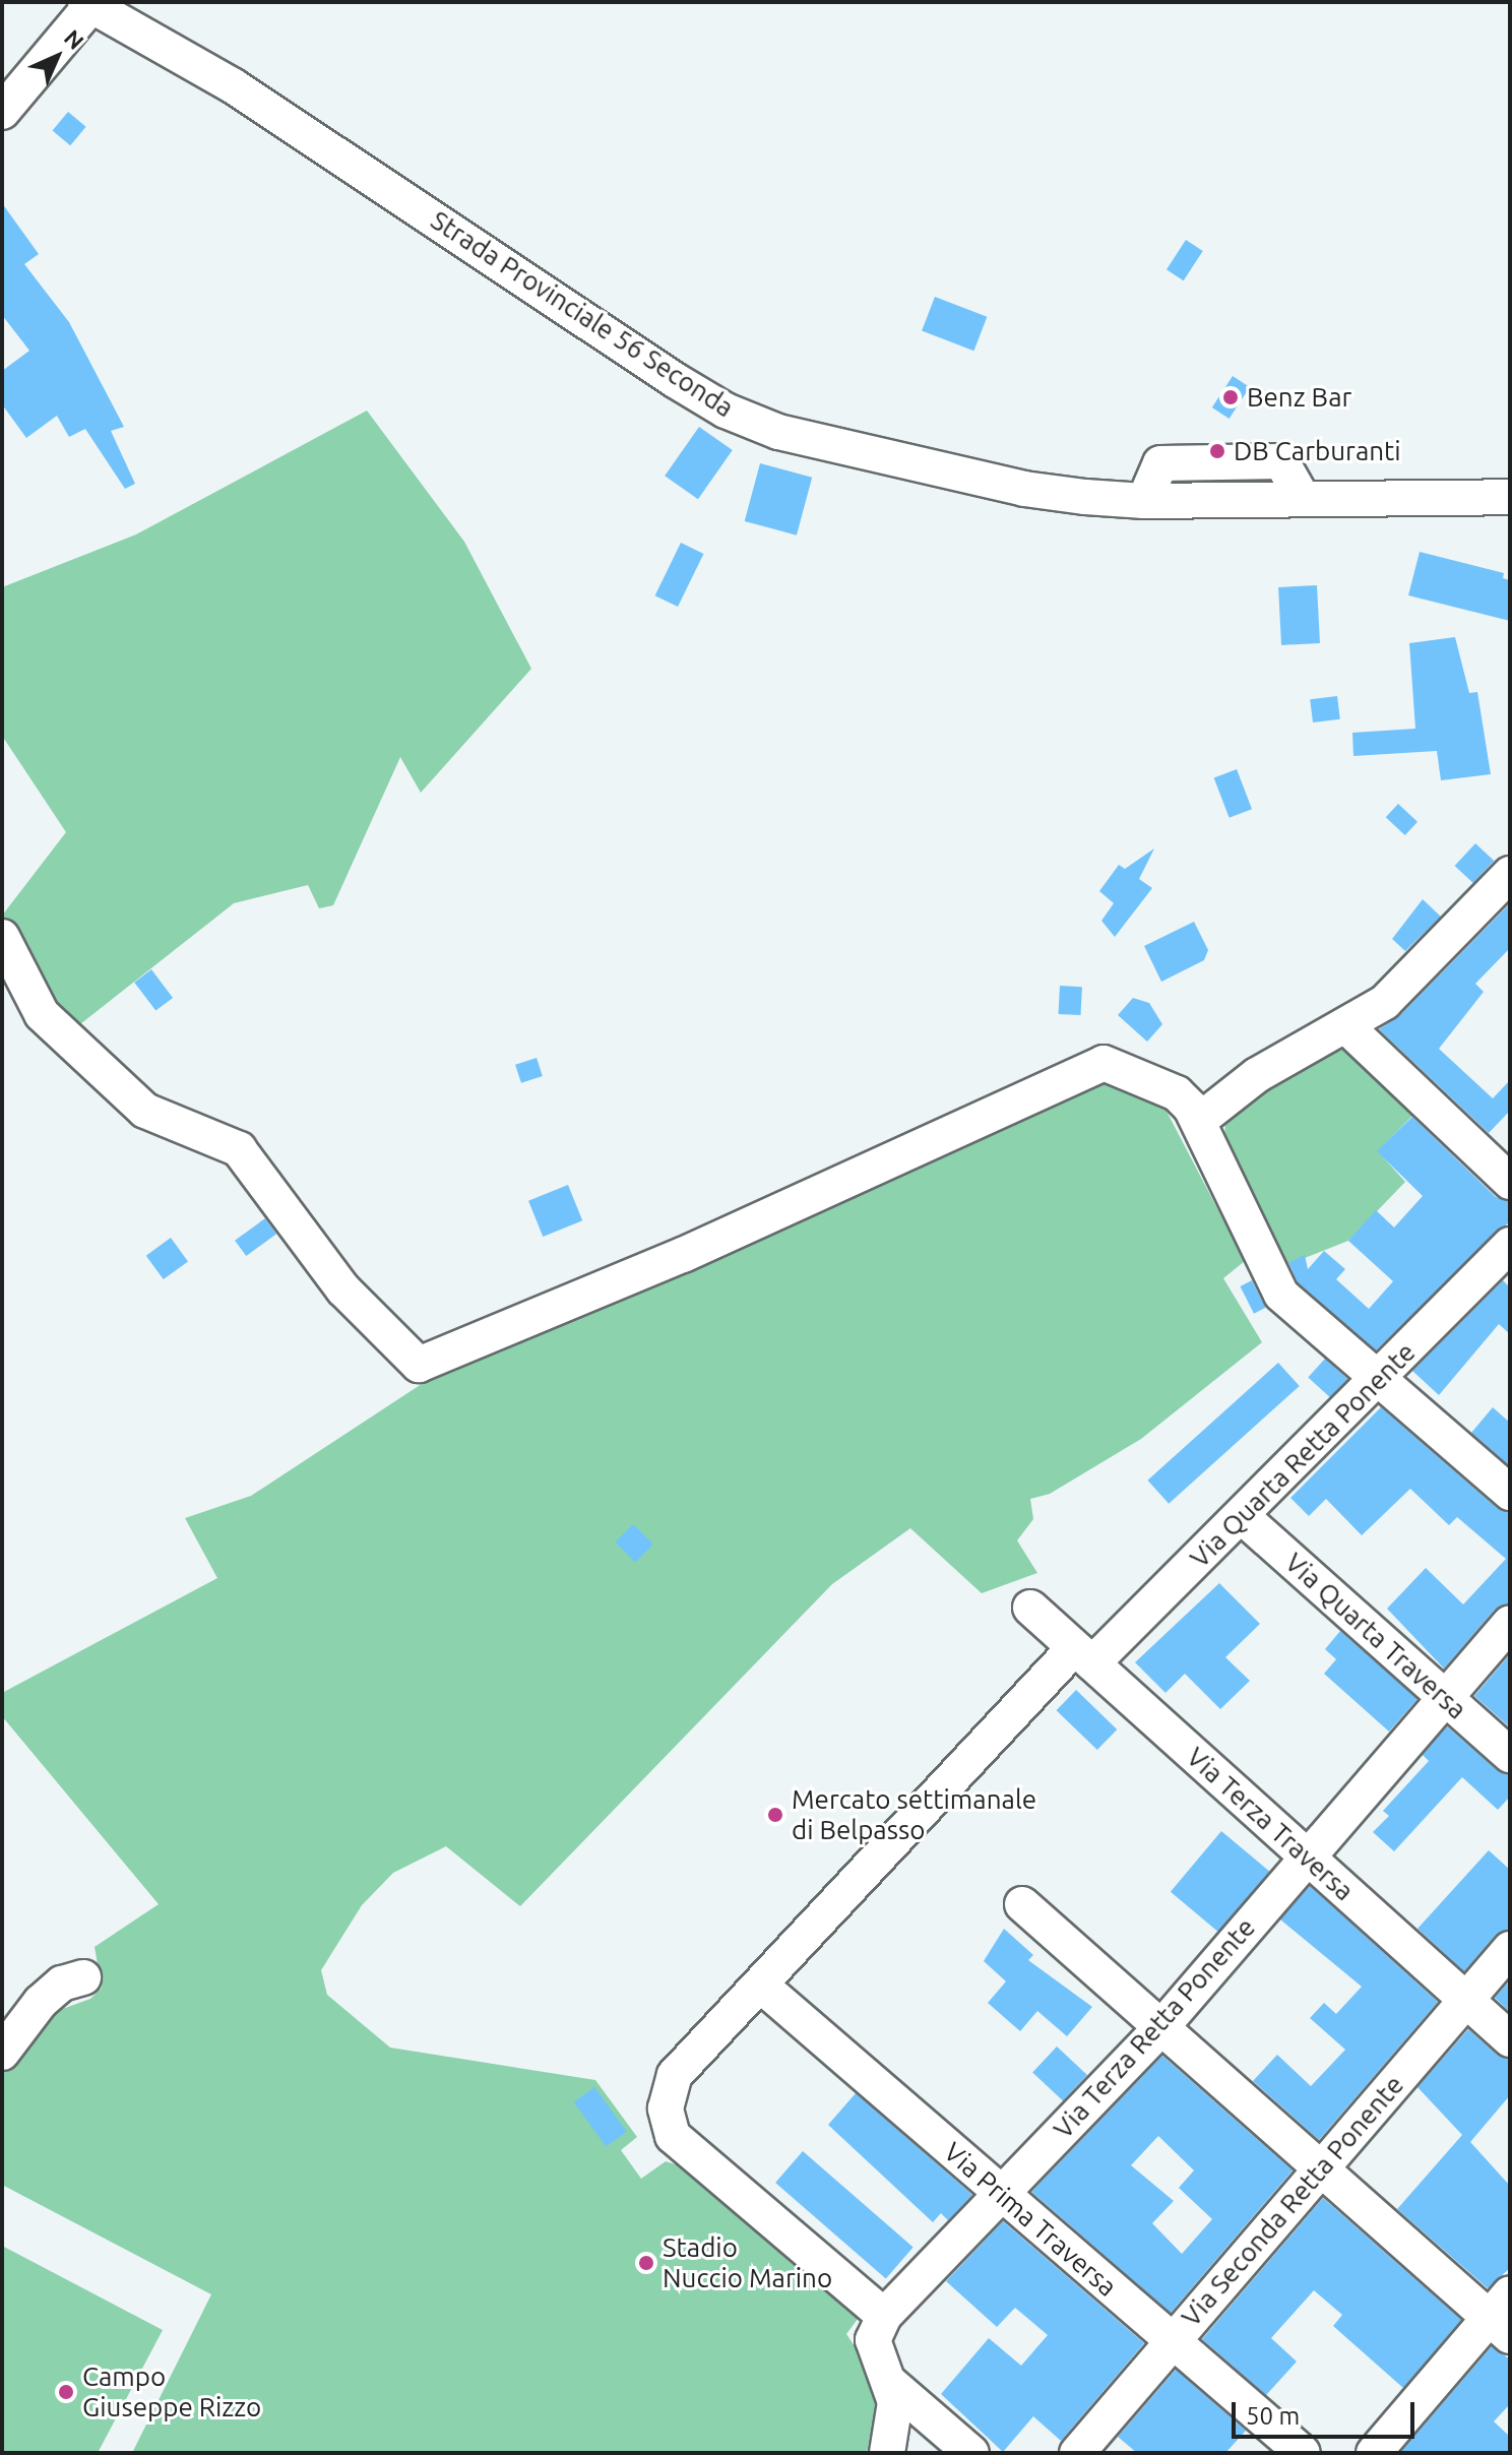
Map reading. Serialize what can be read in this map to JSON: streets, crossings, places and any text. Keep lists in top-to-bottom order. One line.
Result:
{"streets":{"street":["Strada Provinciale 56 Seconda","Via Quarta Retta Ponente","Via Quarta Traversa","Via Terza Traversa","Via Terza Retta Ponente","Via Seconda Retta Ponente","Via Prima Traversa"]},"crossings":[["Via Quarta Retta Ponente","Via Quarta Traversa"],["Via Quarta Retta Ponente","Via Terza Traversa"],["Via Quarta Retta Ponente","Via Terza Retta Ponente"],["Via Quarta Retta Ponente","Via Prima Traversa"],["Via Quarta Traversa","Via Terza Retta Ponente"],["Via Terza Traversa","Via Terza Retta Ponente"],["Via Terza Traversa","Via Seconda Retta Ponente"],["Via Terza Retta Ponente","Via Prima Traversa"],["Via Seconda Retta Ponente","Via Prima Traversa"]],"places":["Benz Bar","DB Carburanti","Mercato settimanale di Belpasso","Stadio Nuccio Marino","Campo Giuseppe Rizzo"],"scale_bar":"50 m","north":"top right"}
